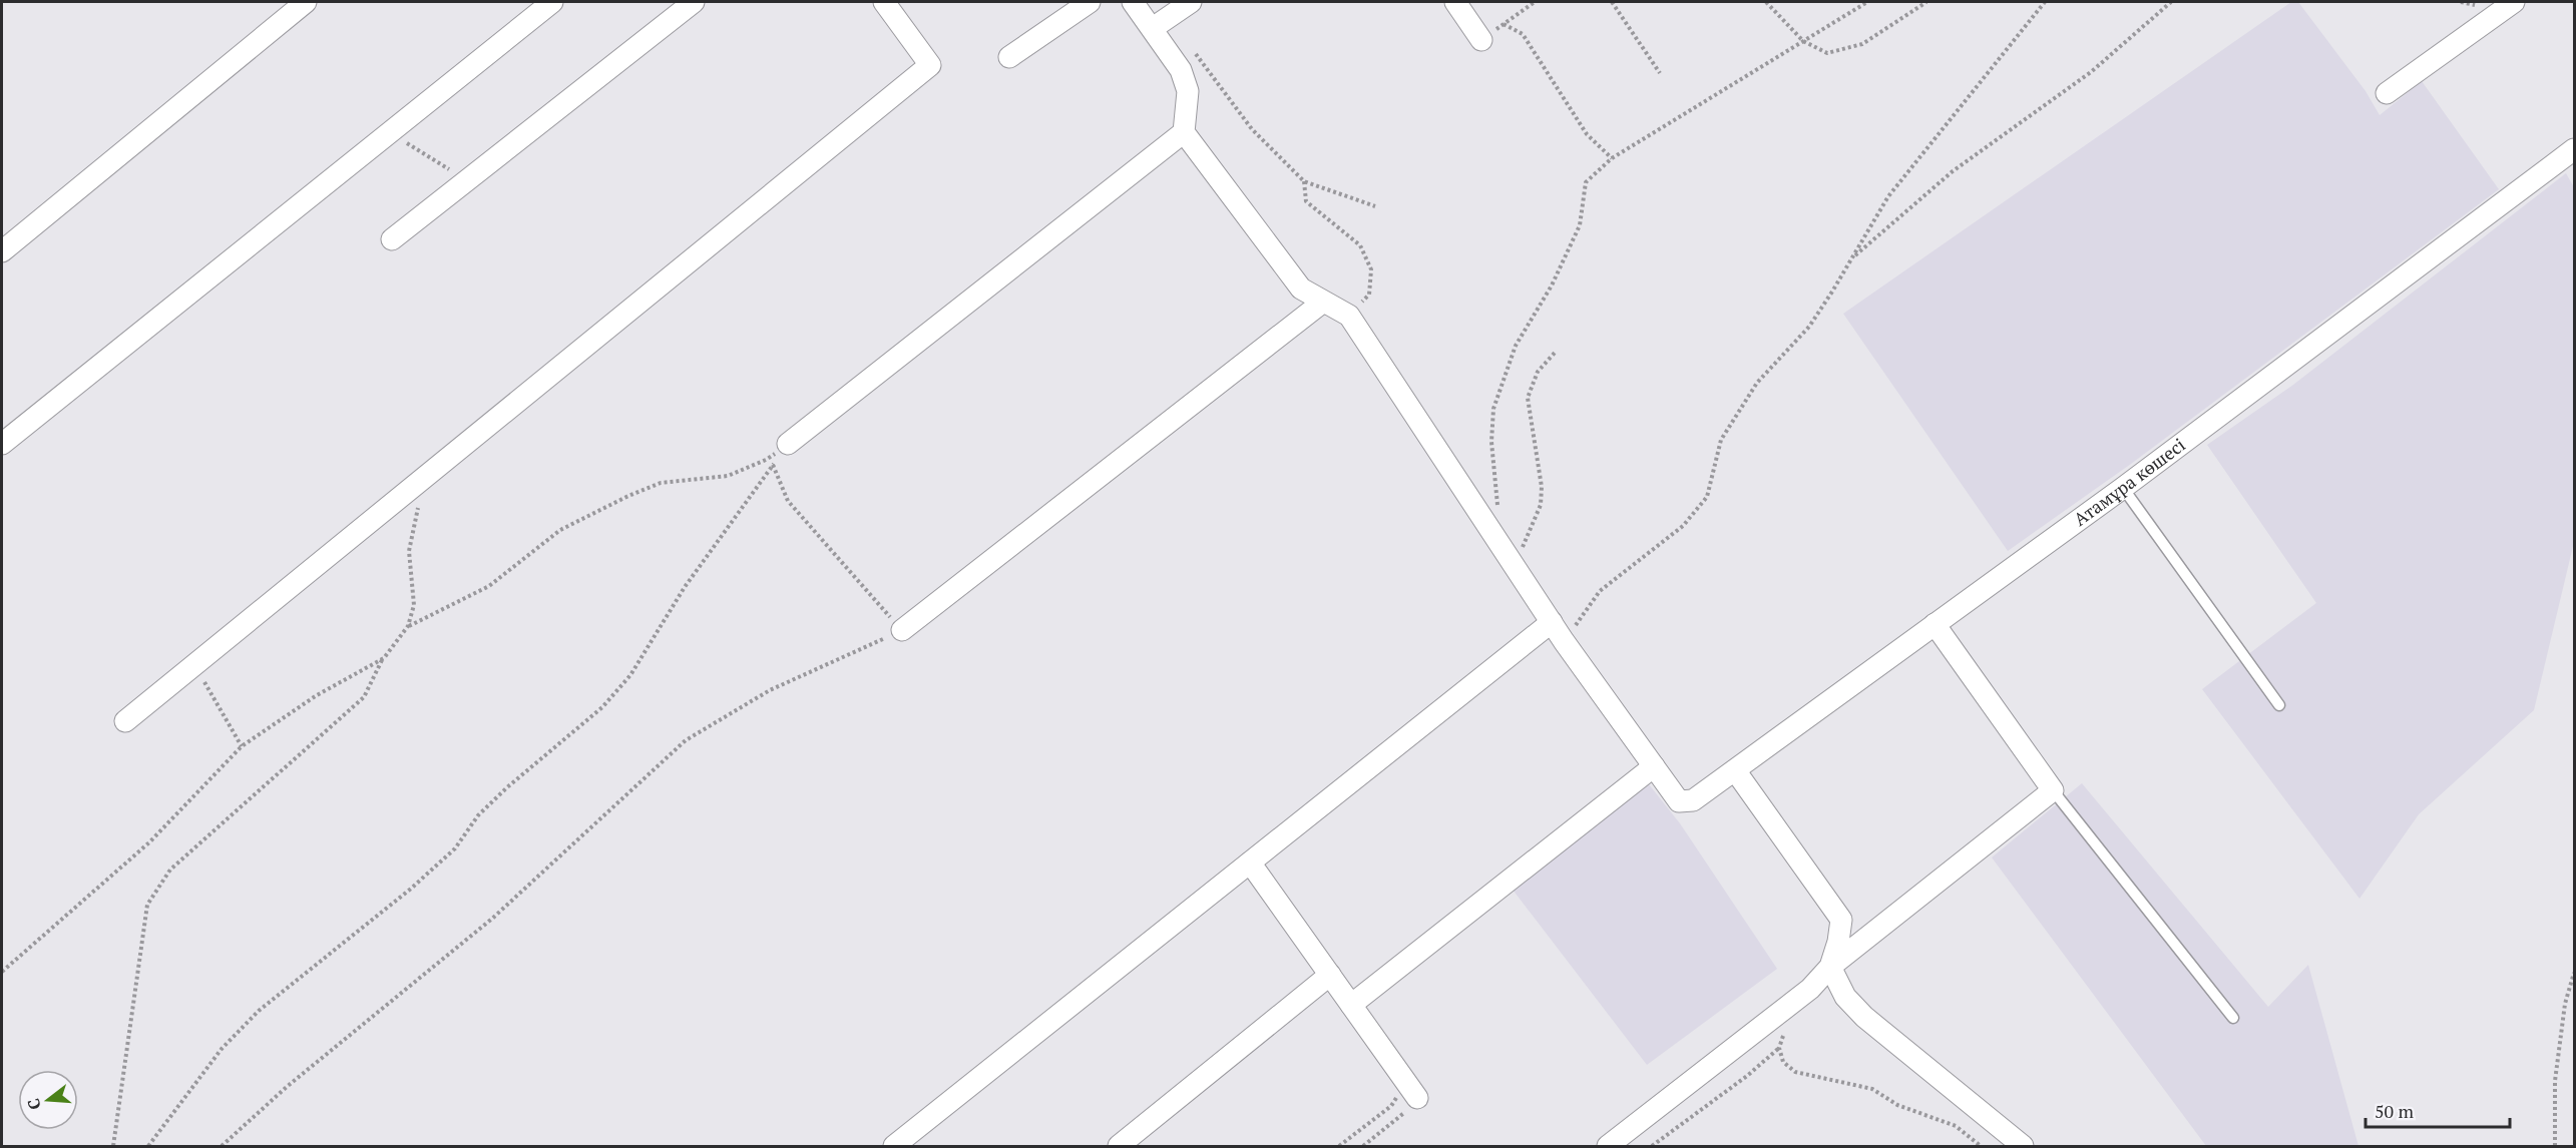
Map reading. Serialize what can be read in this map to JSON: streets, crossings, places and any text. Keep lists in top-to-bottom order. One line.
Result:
{"streets":{"street":["Атамұра көшесі"]},"scale_bar":"50 m","north":"left"}
